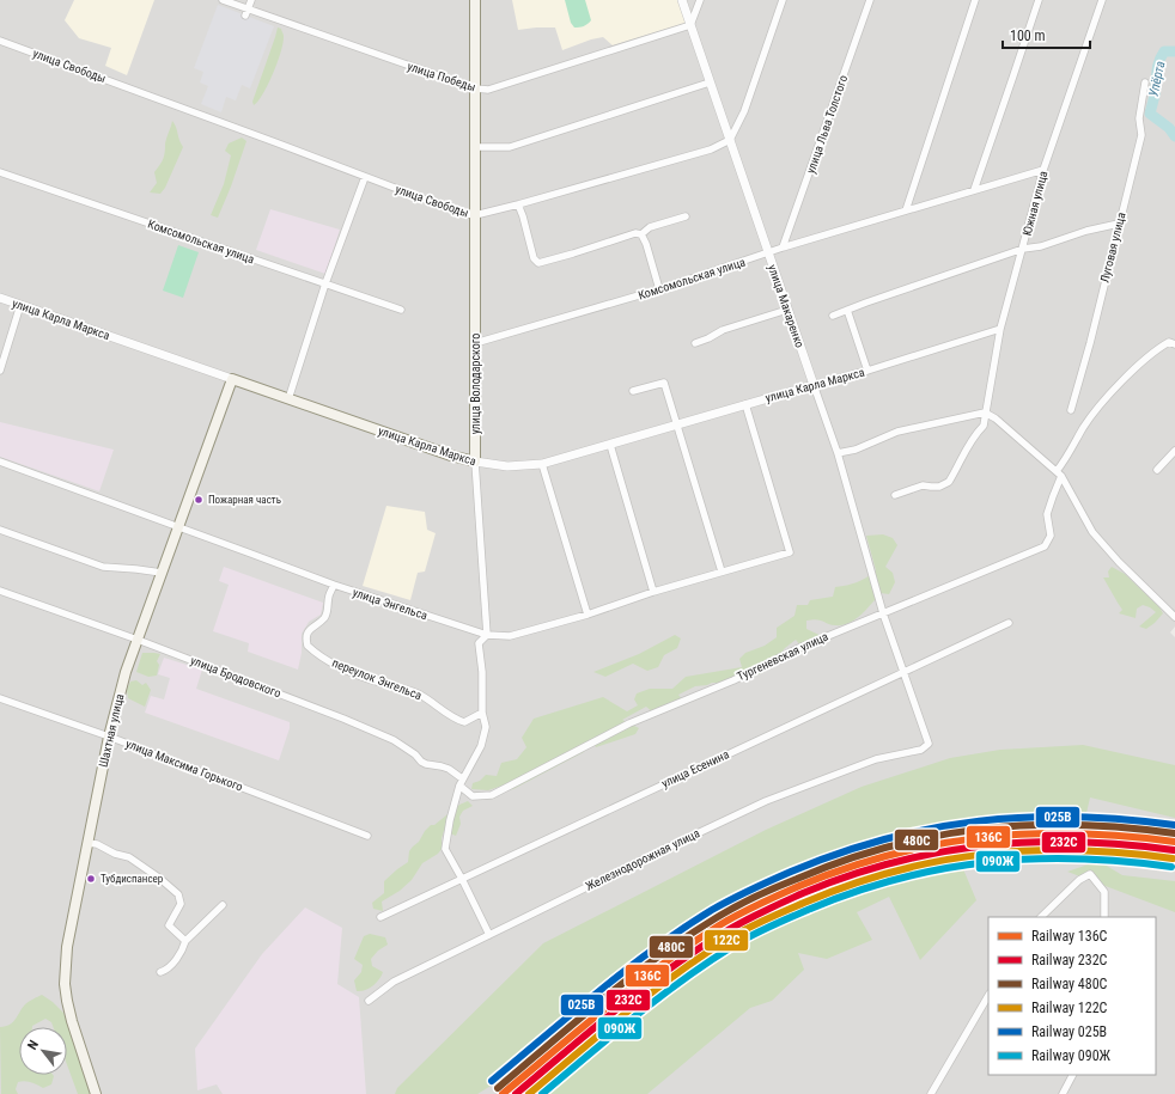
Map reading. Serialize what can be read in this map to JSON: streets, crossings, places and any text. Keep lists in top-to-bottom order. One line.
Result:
{"streets":{"main road":["улица Карла Маркса","улица Володарского","Шахтная улица"],"street":["улица Свободы","улица Победы","улица Льва Толстого","Южная улица","Комсомольская улица","Луговая улица","улица Макаренко","улица Энгельса","Тургеневская улица","улица Бродовского","переулок Энгельса","улица Максима Горького","улица Есенина","Железнодорожная улица"]},"crossings":[["улица Свободы","улица Макаренко"],["улица Свободы","улица Володарского"],["улица Победы","улица Макаренко"],["улица Победы","улица Володарского"],["улица Льва Толстого","Комсомольская улица"],["Южная улица","Комсомольская улица"],["Южная улица","улица Карла Маркса"],["Комсомольская улица","улица Макаренко"],["Комсомольская улица","улица Володарского"],["улица Макаренко","улица Карла Маркса"],["улица Макаренко","Тургеневская улица"],["улица Макаренко","улица Есенина"],["улица Макаренко","Железнодорожная улица"],["улица Карла Маркса","улица Володарского"],["улица Карла Маркса","улица Энгельса"],["улица Карла Маркса","Шахтная улица"],["улица Володарского","улица Энгельса"],["улица Володарского","Тургеневская улица"],["улица Володарского","улица Бродовского"],["улица Володарского","переулок Энгельса"],["улица Володарского","улица Есенина"],["улица Володарского","Железнодорожная улица"],["улица Энгельса","переулок Энгельса"],["улица Энгельса","Шахтная улица"],["Тургеневская улица","улица Бродовского"],["улица Бродовского","Шахтная улица"],["Шахтная улица","улица Максима Горького"]],"water":["Упёрта"],"places":["Пожарная часть","Тубдиспансер"],"lines":["rail line 025В","rail line 480С","rail line 136С","rail line 232C","rail line 122С","rail line 090Ж"],"legend":["Railway 136С","Railway 232C","Railway 480С","Railway 122С","Railway 025В","Railway 090Ж"],"scale_bar":"100 m","north":"top left"}
